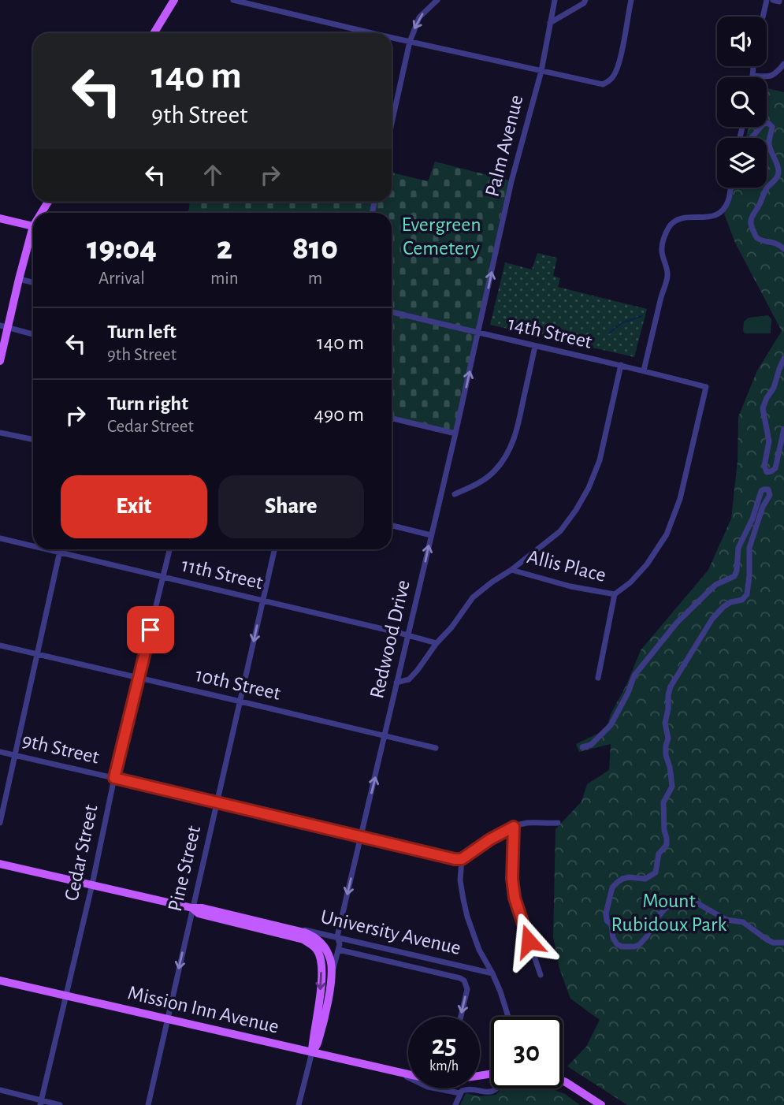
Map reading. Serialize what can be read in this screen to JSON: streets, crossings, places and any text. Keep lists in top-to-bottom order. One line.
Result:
{"streets":{"main road":["Redwood Drive","University Avenue","Mission Inn Avenue"],"street":["Palm Avenue","14th Street","Allis Place","11th Street","10th Street","9th Street","Cedar Street","Pine Street"]},"crossings":[["Palm Avenue","14th Street"],["Palm Avenue","Redwood Drive"],["14th Street","Allis Place"],["14th Street","Redwood Drive"],["11th Street","Redwood Drive"],["11th Street","Cedar Street"],["11th Street","Pine Street"],["Redwood Drive","10th Street"],["Redwood Drive","9th Street"],["Redwood Drive","University Avenue"],["Redwood Drive","Mission Inn Avenue"],["10th Street","Cedar Street"],["10th Street","Pine Street"],["9th Street","Cedar Street"],["9th Street","Pine Street"],["Cedar Street","University Avenue"],["Cedar Street","Mission Inn Avenue"],["Pine Street","University Avenue"],["Pine Street","Mission Inn Avenue"]],"one_way":["Palm Avenue","Pine Street"],"parks":["Evergreen Cemetery","Mount Rubidoux Park"],"page":{"turn":["140 m","9th Street"],"eta":["19:04","Arrival","2","min","810","m"],"list":[{"name":"Turn left","note":"9th Street","value":"140 m"},{"name":"Turn right","note":"Cedar Street","value":"490 m"}],"buttons":["Exit","Share"],"speed":"25 km/h","limit":"30"}}
